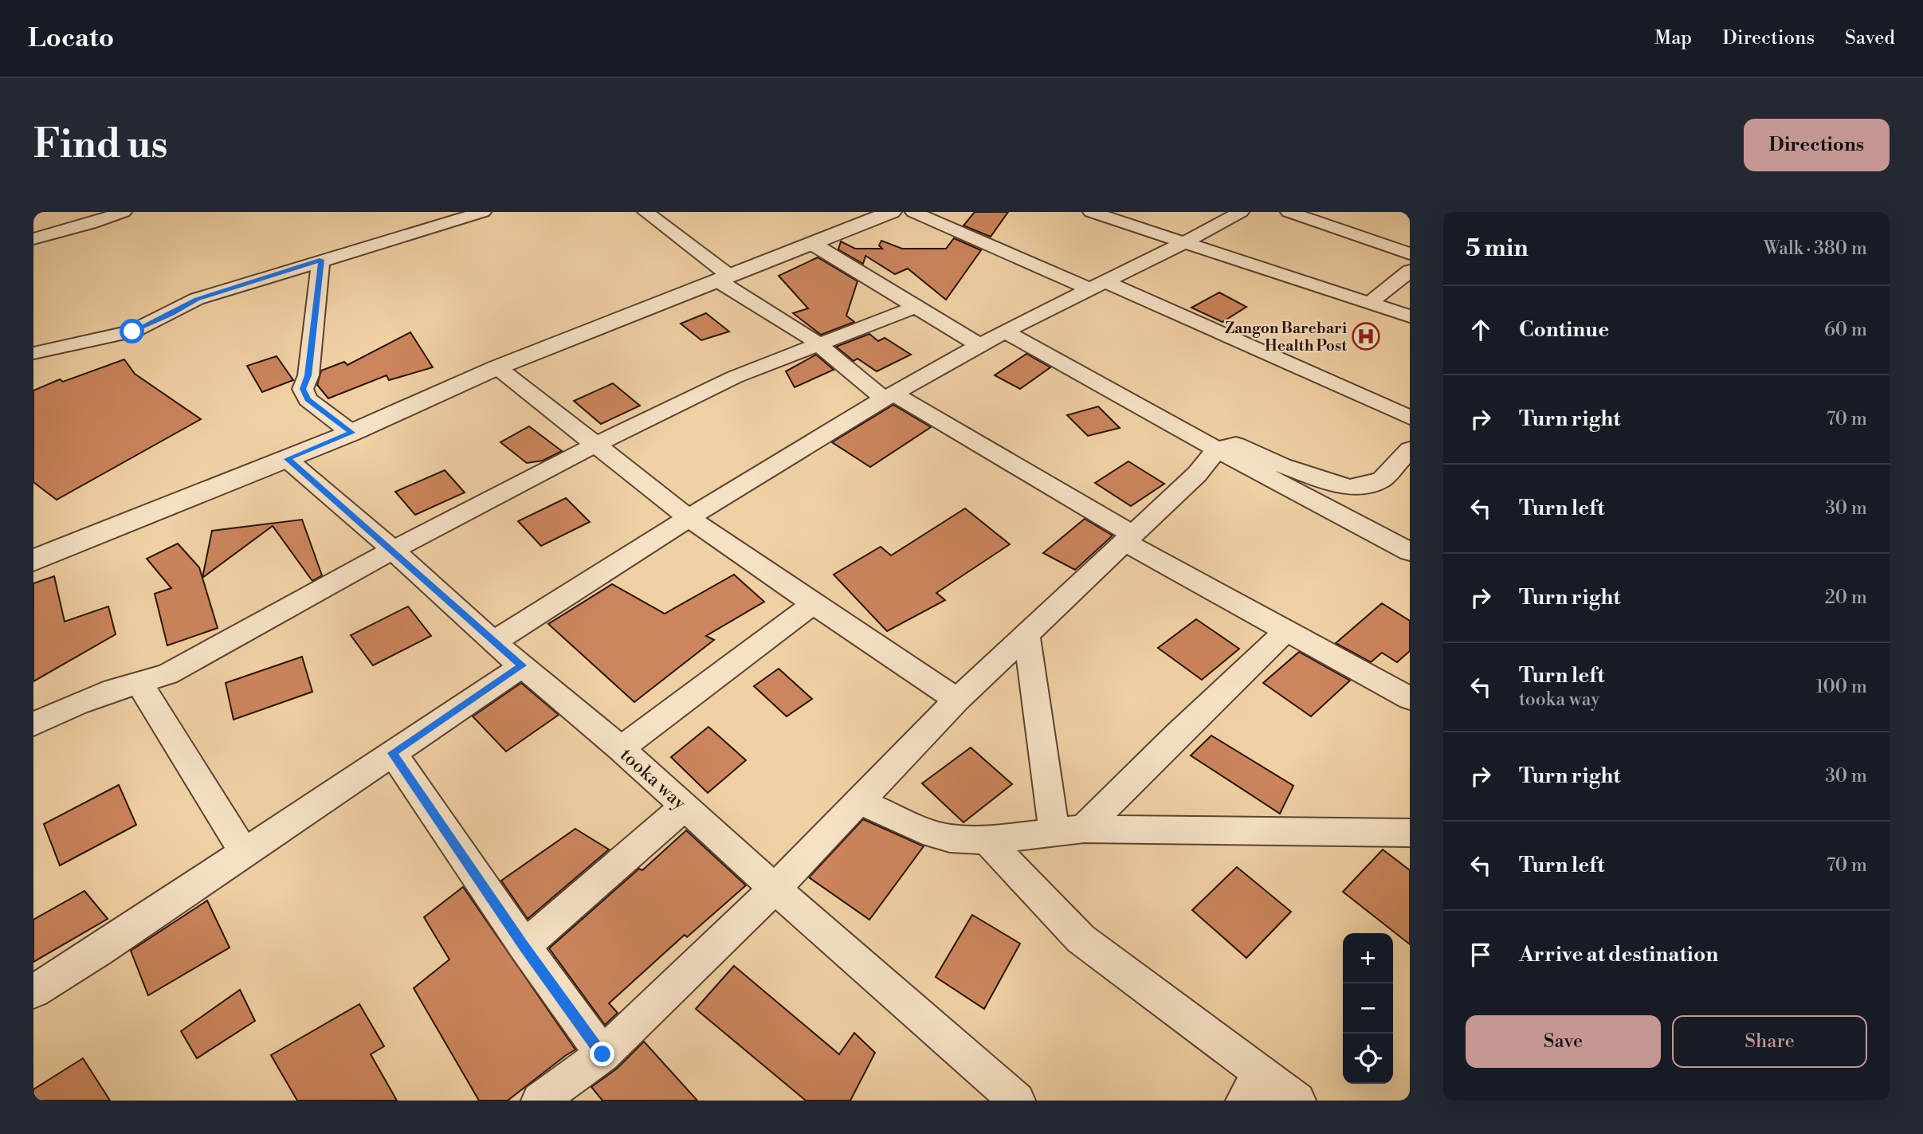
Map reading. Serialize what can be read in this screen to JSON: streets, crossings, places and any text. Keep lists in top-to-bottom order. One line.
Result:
{"streets":{"street":["tooka way"]},"places":{"hospital":["Zangon Barebari Health Post"]},"page":{"header":"Locato","nav":["Map","Directions","Saved"],"buttons":["Directions",["Save","Share"]],"title":"Find us","heading":["5 min","Walk · 380 m"],"list":[["Continue","60 m"],["Turn right","70 m"],["Turn left","30 m"],["Turn right","20 m"],["Turn left","tooka way","100 m"],["Turn right","30 m"],["Turn left","70 m"],"Arrive at destination"],"map_buttons":["+","−"]}}
